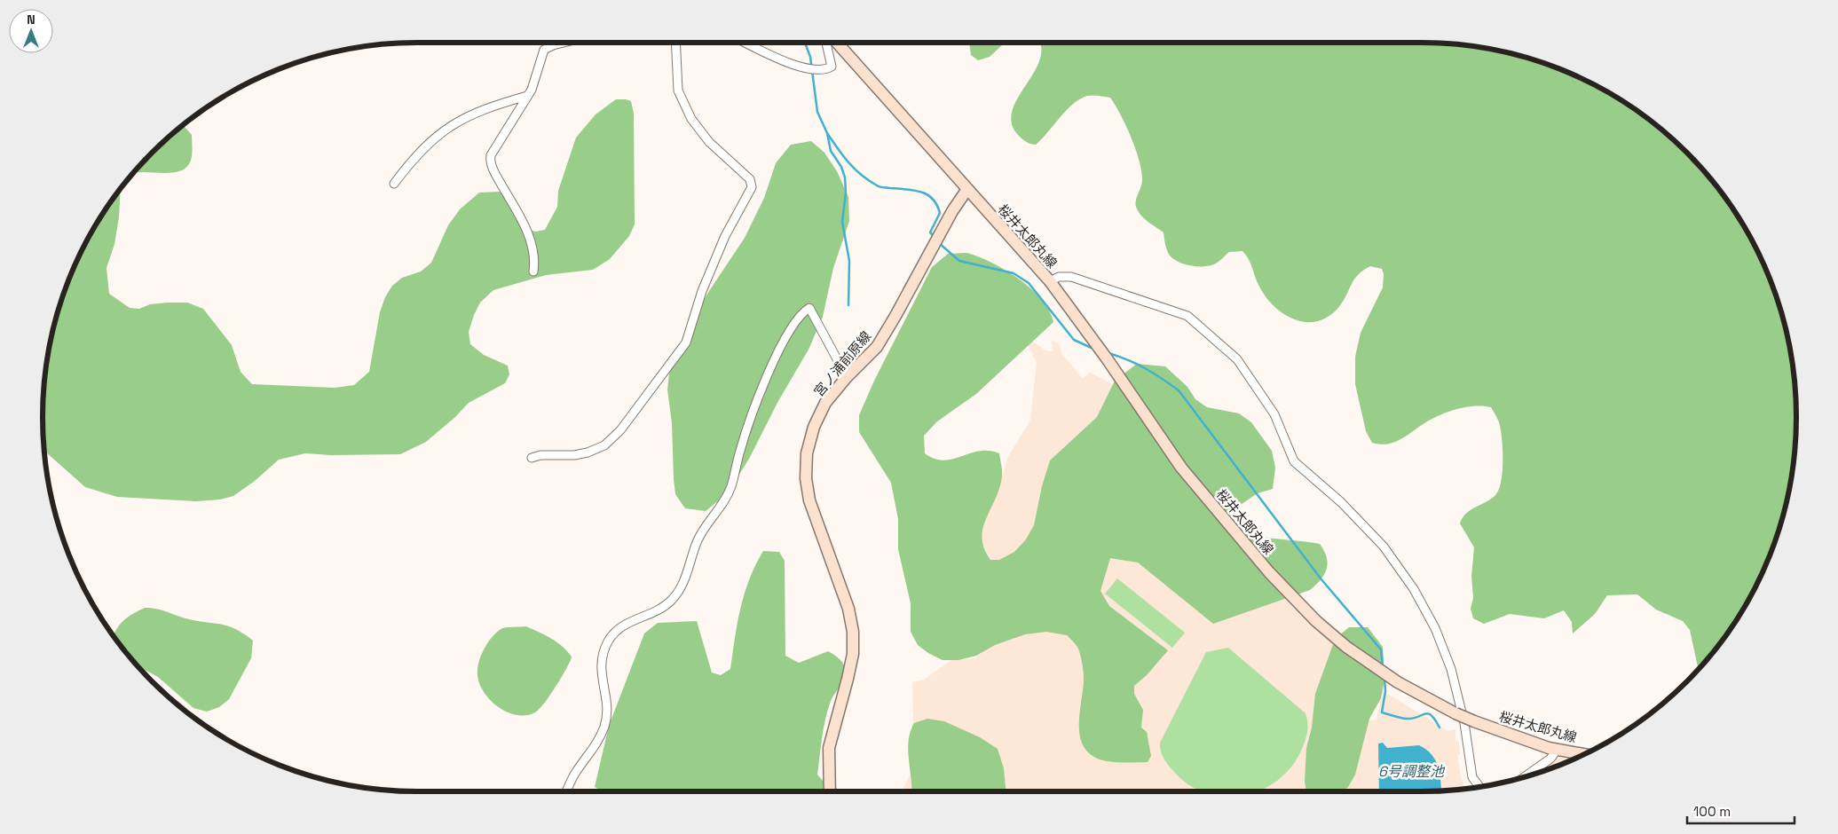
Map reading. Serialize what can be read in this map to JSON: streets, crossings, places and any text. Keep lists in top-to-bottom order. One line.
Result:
{"streets":{"main road":["桜井太郎丸線","宮ノ浦前原線"]},"crossings":[["桜井太郎丸線","宮ノ浦前原線"]],"water":["6号調整池"],"scale_bar":"100 m","north":"top"}
